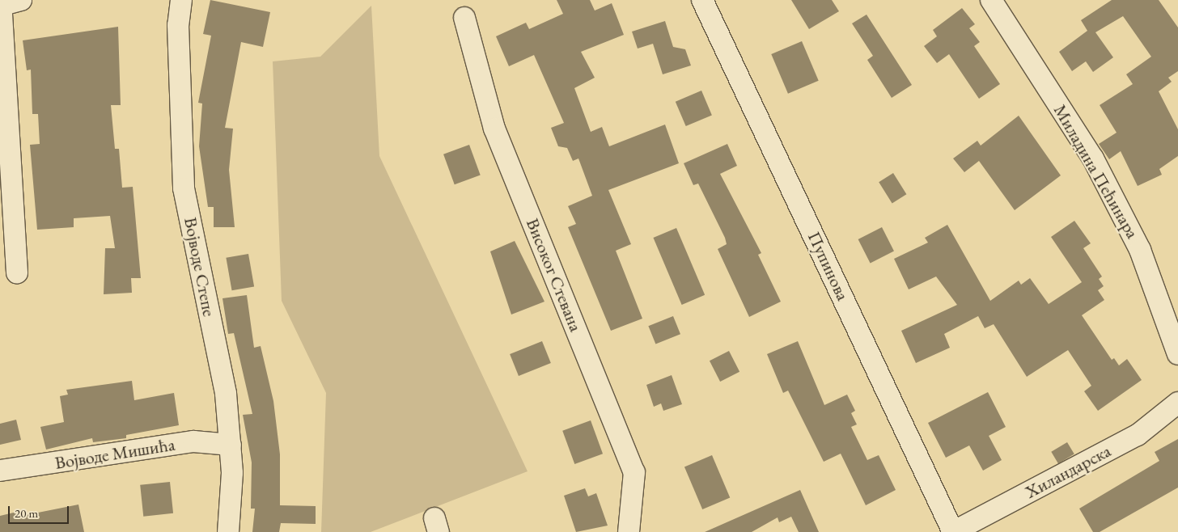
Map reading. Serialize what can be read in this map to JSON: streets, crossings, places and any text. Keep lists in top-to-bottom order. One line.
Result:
{"streets":{"street":["Миладина Пећинара","Пупинова","Војводе Степе","Високог Стевана","Војводе Мишића","Хиландарска"]},"crossings":[["Пупинова","Хиландарска"],["Војводе Степе","Војводе Мишића"]],"scale_bar":"20 m"}
